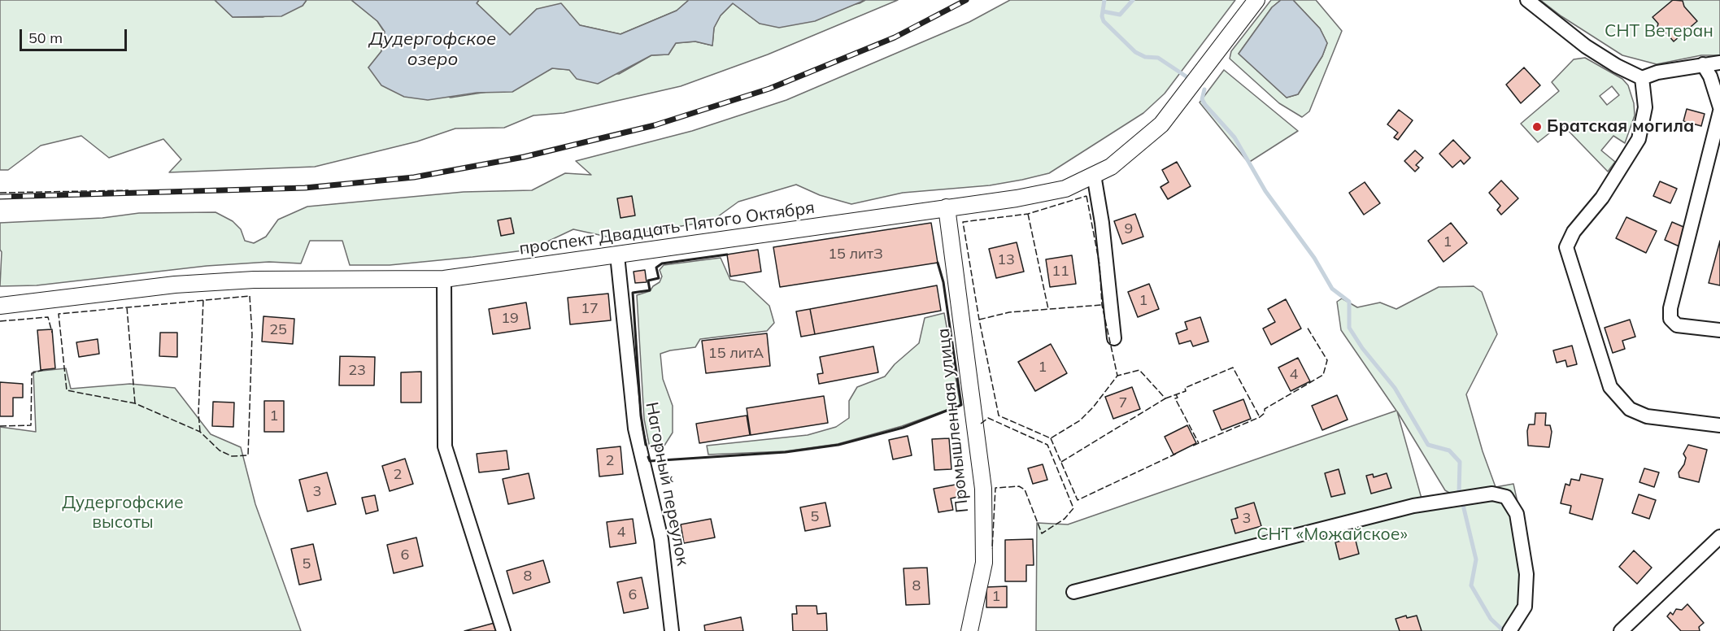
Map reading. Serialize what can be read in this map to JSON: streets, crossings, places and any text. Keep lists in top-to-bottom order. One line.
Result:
{"streets":{"street":["проспект Двадцать Пятого Октября","Промышленная улица","Нагорный переулок"]},"crossings":[["проспект Двадцать Пятого Октября","Промышленная улица"],["проспект Двадцать Пятого Октября","Нагорный переулок"]],"water":["Дудергофское озеро"],"parks":["СНТ Ветеран","Дудергофские высоты","СНТ «Можайское»"],"places":["Братская могила"],"house_numbers":["9","1","15 литЗ","13","11","1","17","19","25","15 литА","1","23","4","7","1","2","2","3","5","3","4","6","5","8","8","6","1"],"scale_bar":"50 m"}
